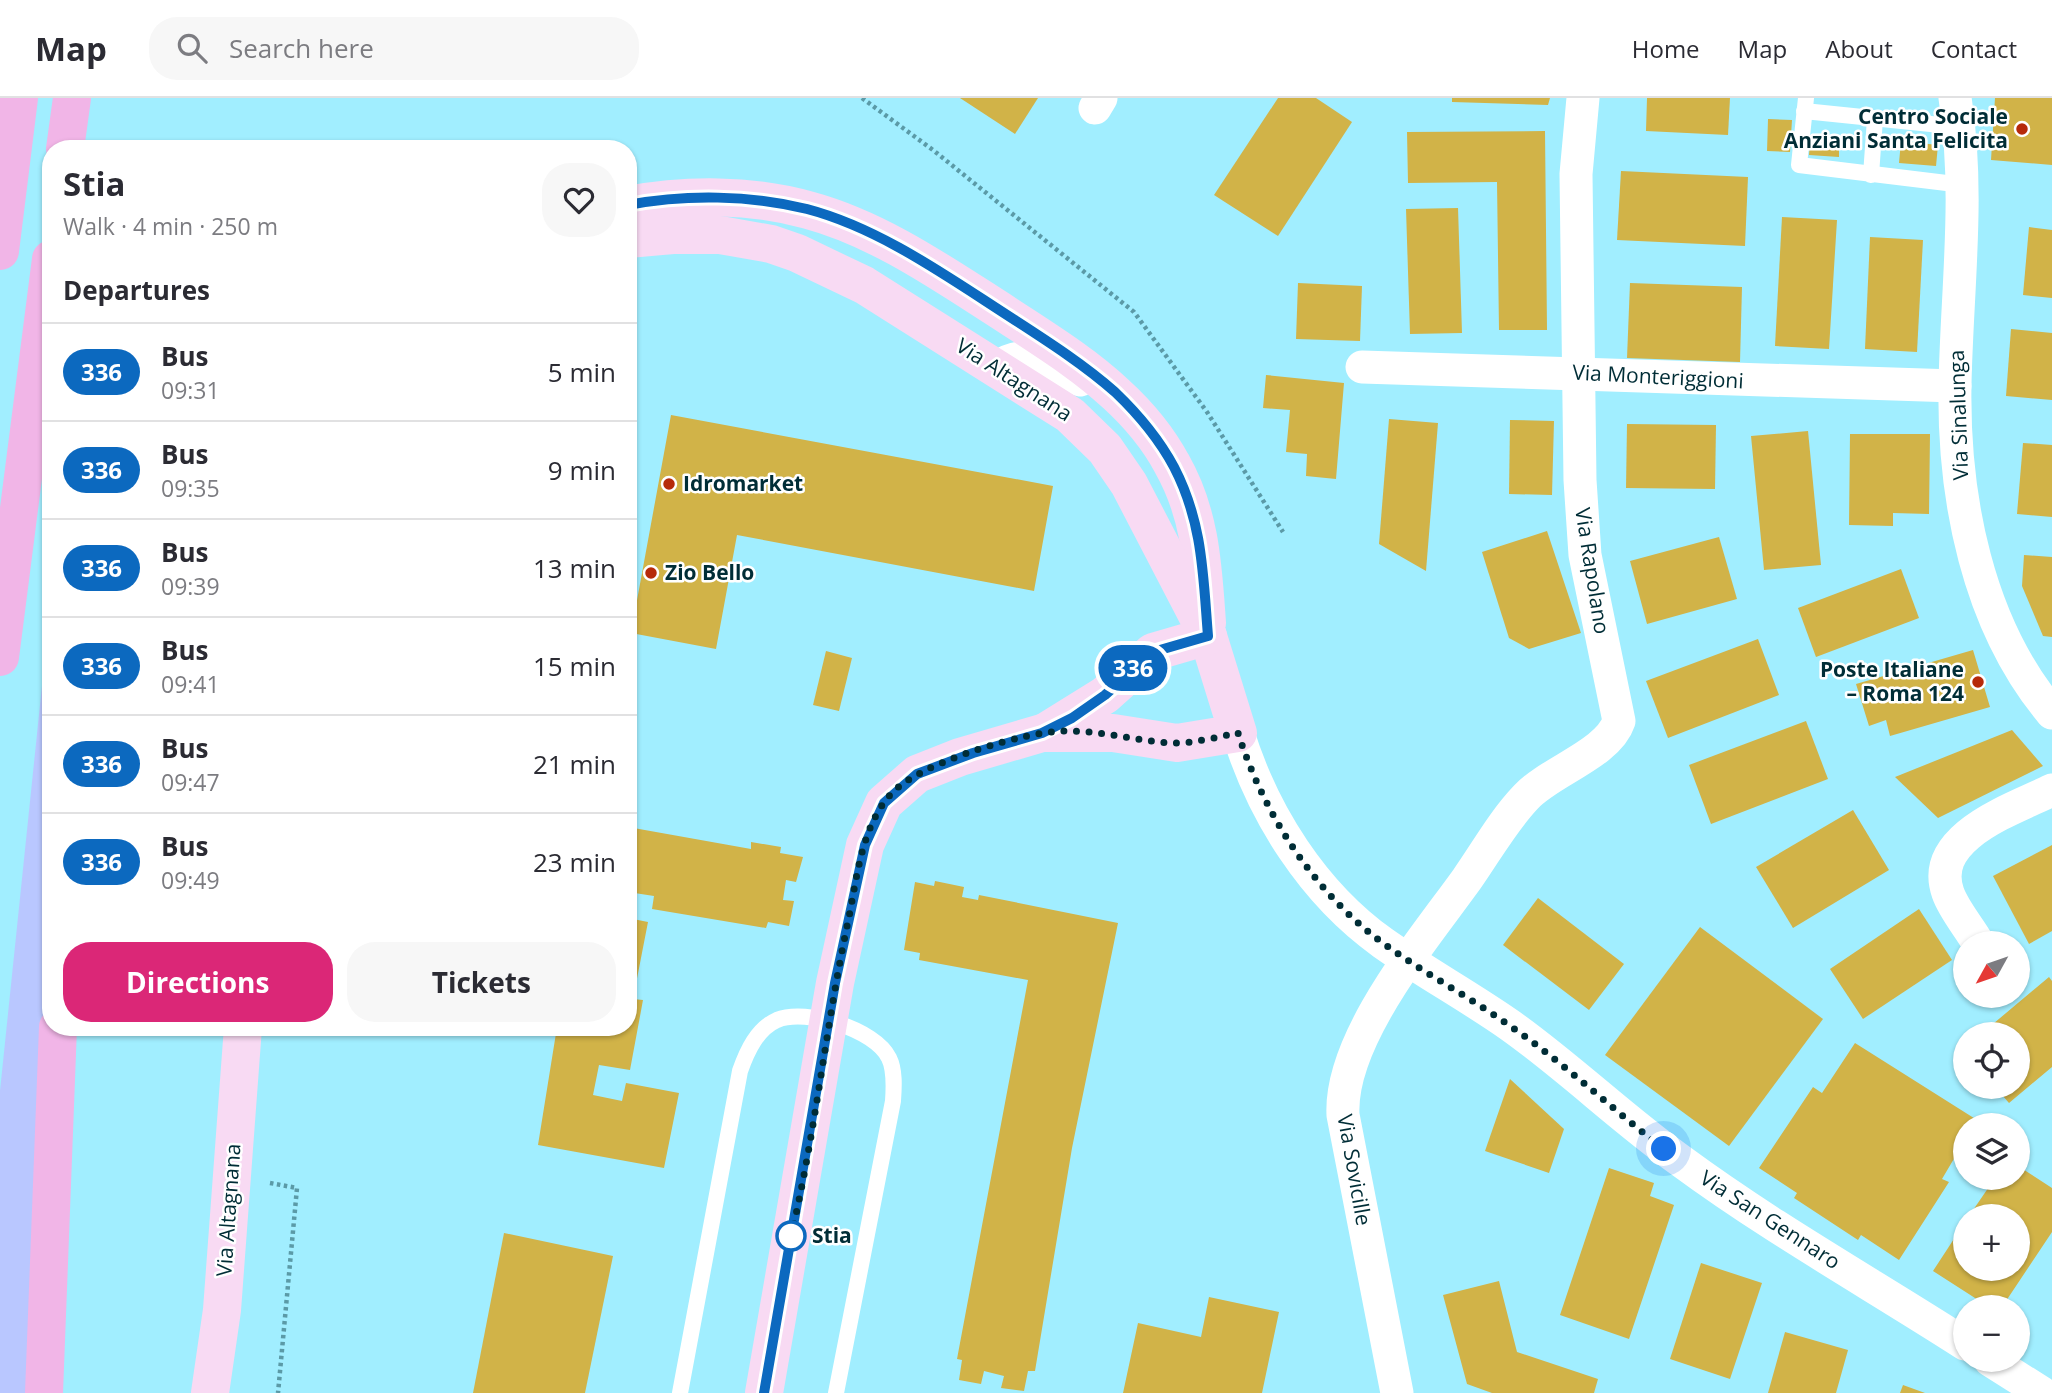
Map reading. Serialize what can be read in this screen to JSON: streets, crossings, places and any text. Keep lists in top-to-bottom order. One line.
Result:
{"streets":{"street":["Via Monteriggioni","Via Altagnana","Via Sinalunga","Via Rapolano","Via Sovicille","Via San Gennaro"]},"crossings":[["Via Monteriggioni","Via Sinalunga"],["Via Monteriggioni","Via Rapolano"],["Via Altagnana","Via San Gennaro"],["Via Rapolano","Via Sovicille"],["Via Rapolano","Via San Gennaro"],["Via Sovicille","Via San Gennaro"]],"places":["Centro Sociale Anziani Santa Felicita","Idromarket","Zio Bello","Poste Italiane – Roma 124","Stia"],"lines":["bus line 336"],"north":"bottom left","page":{"header":"Map","search":"Search here","nav":["Home","Map","About","Contact"],"on_map":"336","heading":[["Stia","Walk · 4 min · 250 m"],"Departures"],"list":[{"mark":"336","name":"Bus","note":"09:31","value":"5 min"},{"mark":"336","name":"Bus","note":"09:35","value":"9 min"},{"mark":"336","name":"Bus","note":"09:39","value":"13 min"},{"mark":"336","name":"Bus","note":"09:41","value":"15 min"},{"mark":"336","name":"Bus","note":"09:47","value":"21 min"},{"mark":"336","name":"Bus","note":"09:49","value":"23 min"}],"buttons":["Directions","Tickets"],"map_buttons":["+","−"]}}
